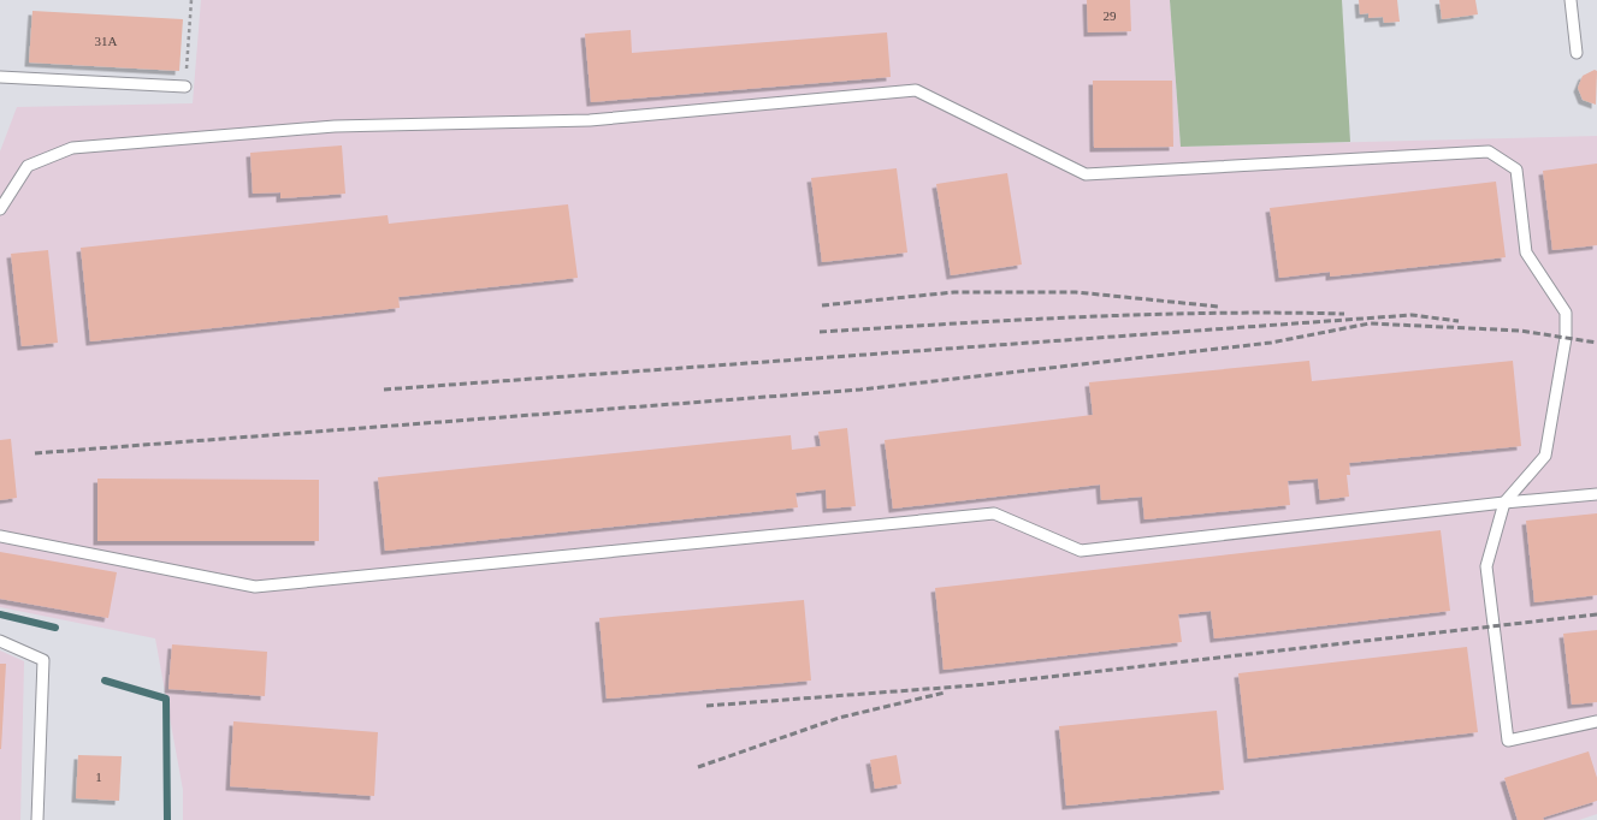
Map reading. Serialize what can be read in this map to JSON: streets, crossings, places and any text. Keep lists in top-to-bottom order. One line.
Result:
{"house_numbers":["29","31А","1"]}
